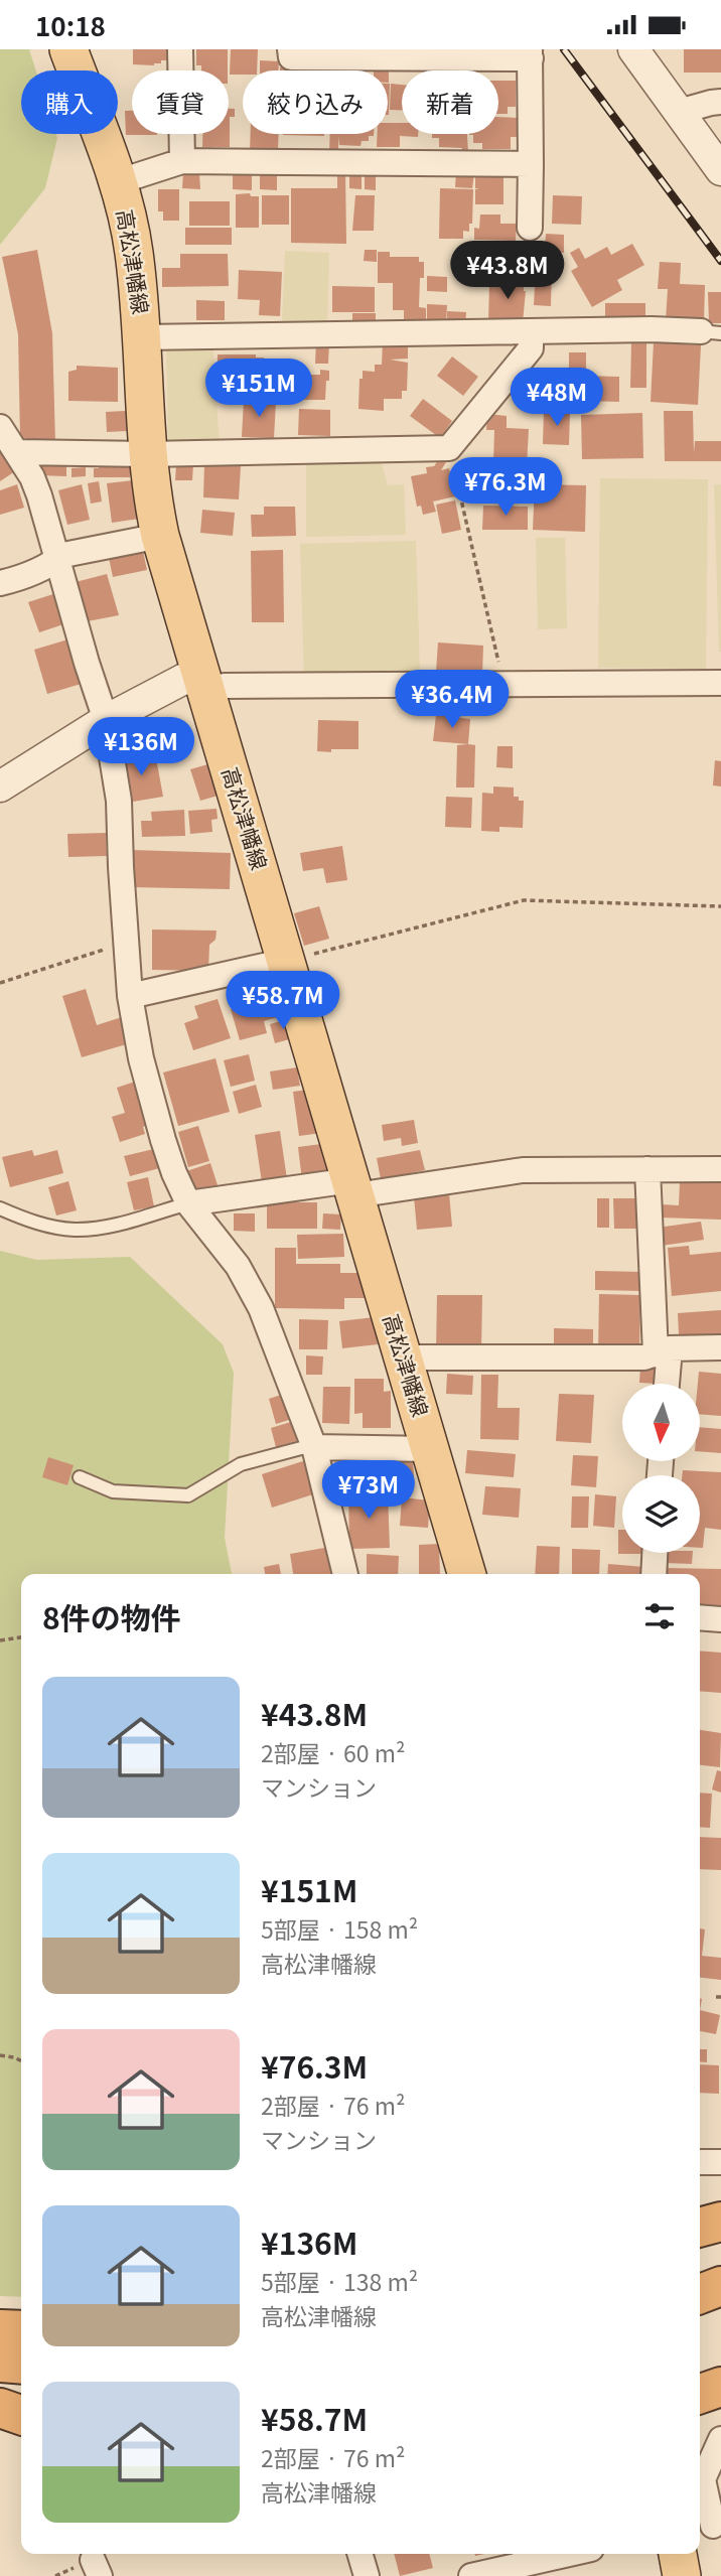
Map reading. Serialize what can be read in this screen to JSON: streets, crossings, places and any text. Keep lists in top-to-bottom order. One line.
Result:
{"streets":{"main road":["高松津幡線"]},"north":"bottom","page":{"status":"10:18","chip":["購入","賃貸","絞り込み","新着"],"price":["¥43.8M","¥151M","¥48M","¥76.3M","¥36.4M","¥136M","¥58.7M","¥73M"],"heading":"8件の物件","list":[{"name":"¥43.8M","note":"2部屋 · 60 m² · マンション"},{"name":"¥151M","note":"5部屋 · 158 m² · 高松津幡線"},{"name":"¥76.3M","note":"2部屋 · 76 m² · マンション"},{"name":"¥136M","note":"5部屋 · 138 m² · 高松津幡線"},{"name":"¥58.7M","note":"2部屋 · 76 m² · 高松津幡線"}]}}
